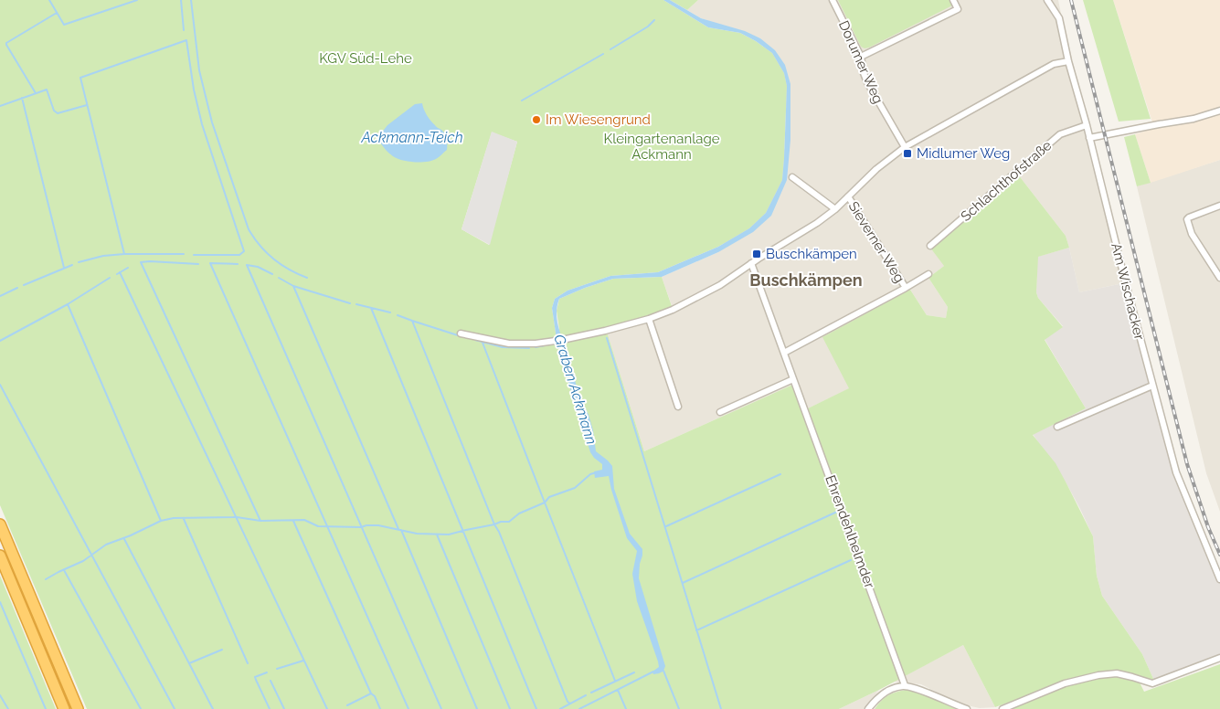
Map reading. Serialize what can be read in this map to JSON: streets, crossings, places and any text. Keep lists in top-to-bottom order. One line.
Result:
{"streets":{"street":["Dorumer Weg","Schlachthofstraße","Sieverner Weg","Am Wischacker","Ehrendehlhelmder"]},"crossings":[["Schlachthofstraße","Am Wischacker"]],"districts":["Buschkämpen"],"water":["Ackmann-Teich","Graben Ackmann"],"parks":["KGV Süd-Lehe","Kleingartenanlage Ackmann"],"places":{"other":["Im Wiesengrund"],"transit":["Midlumer Weg","Buschkämpen"]}}
